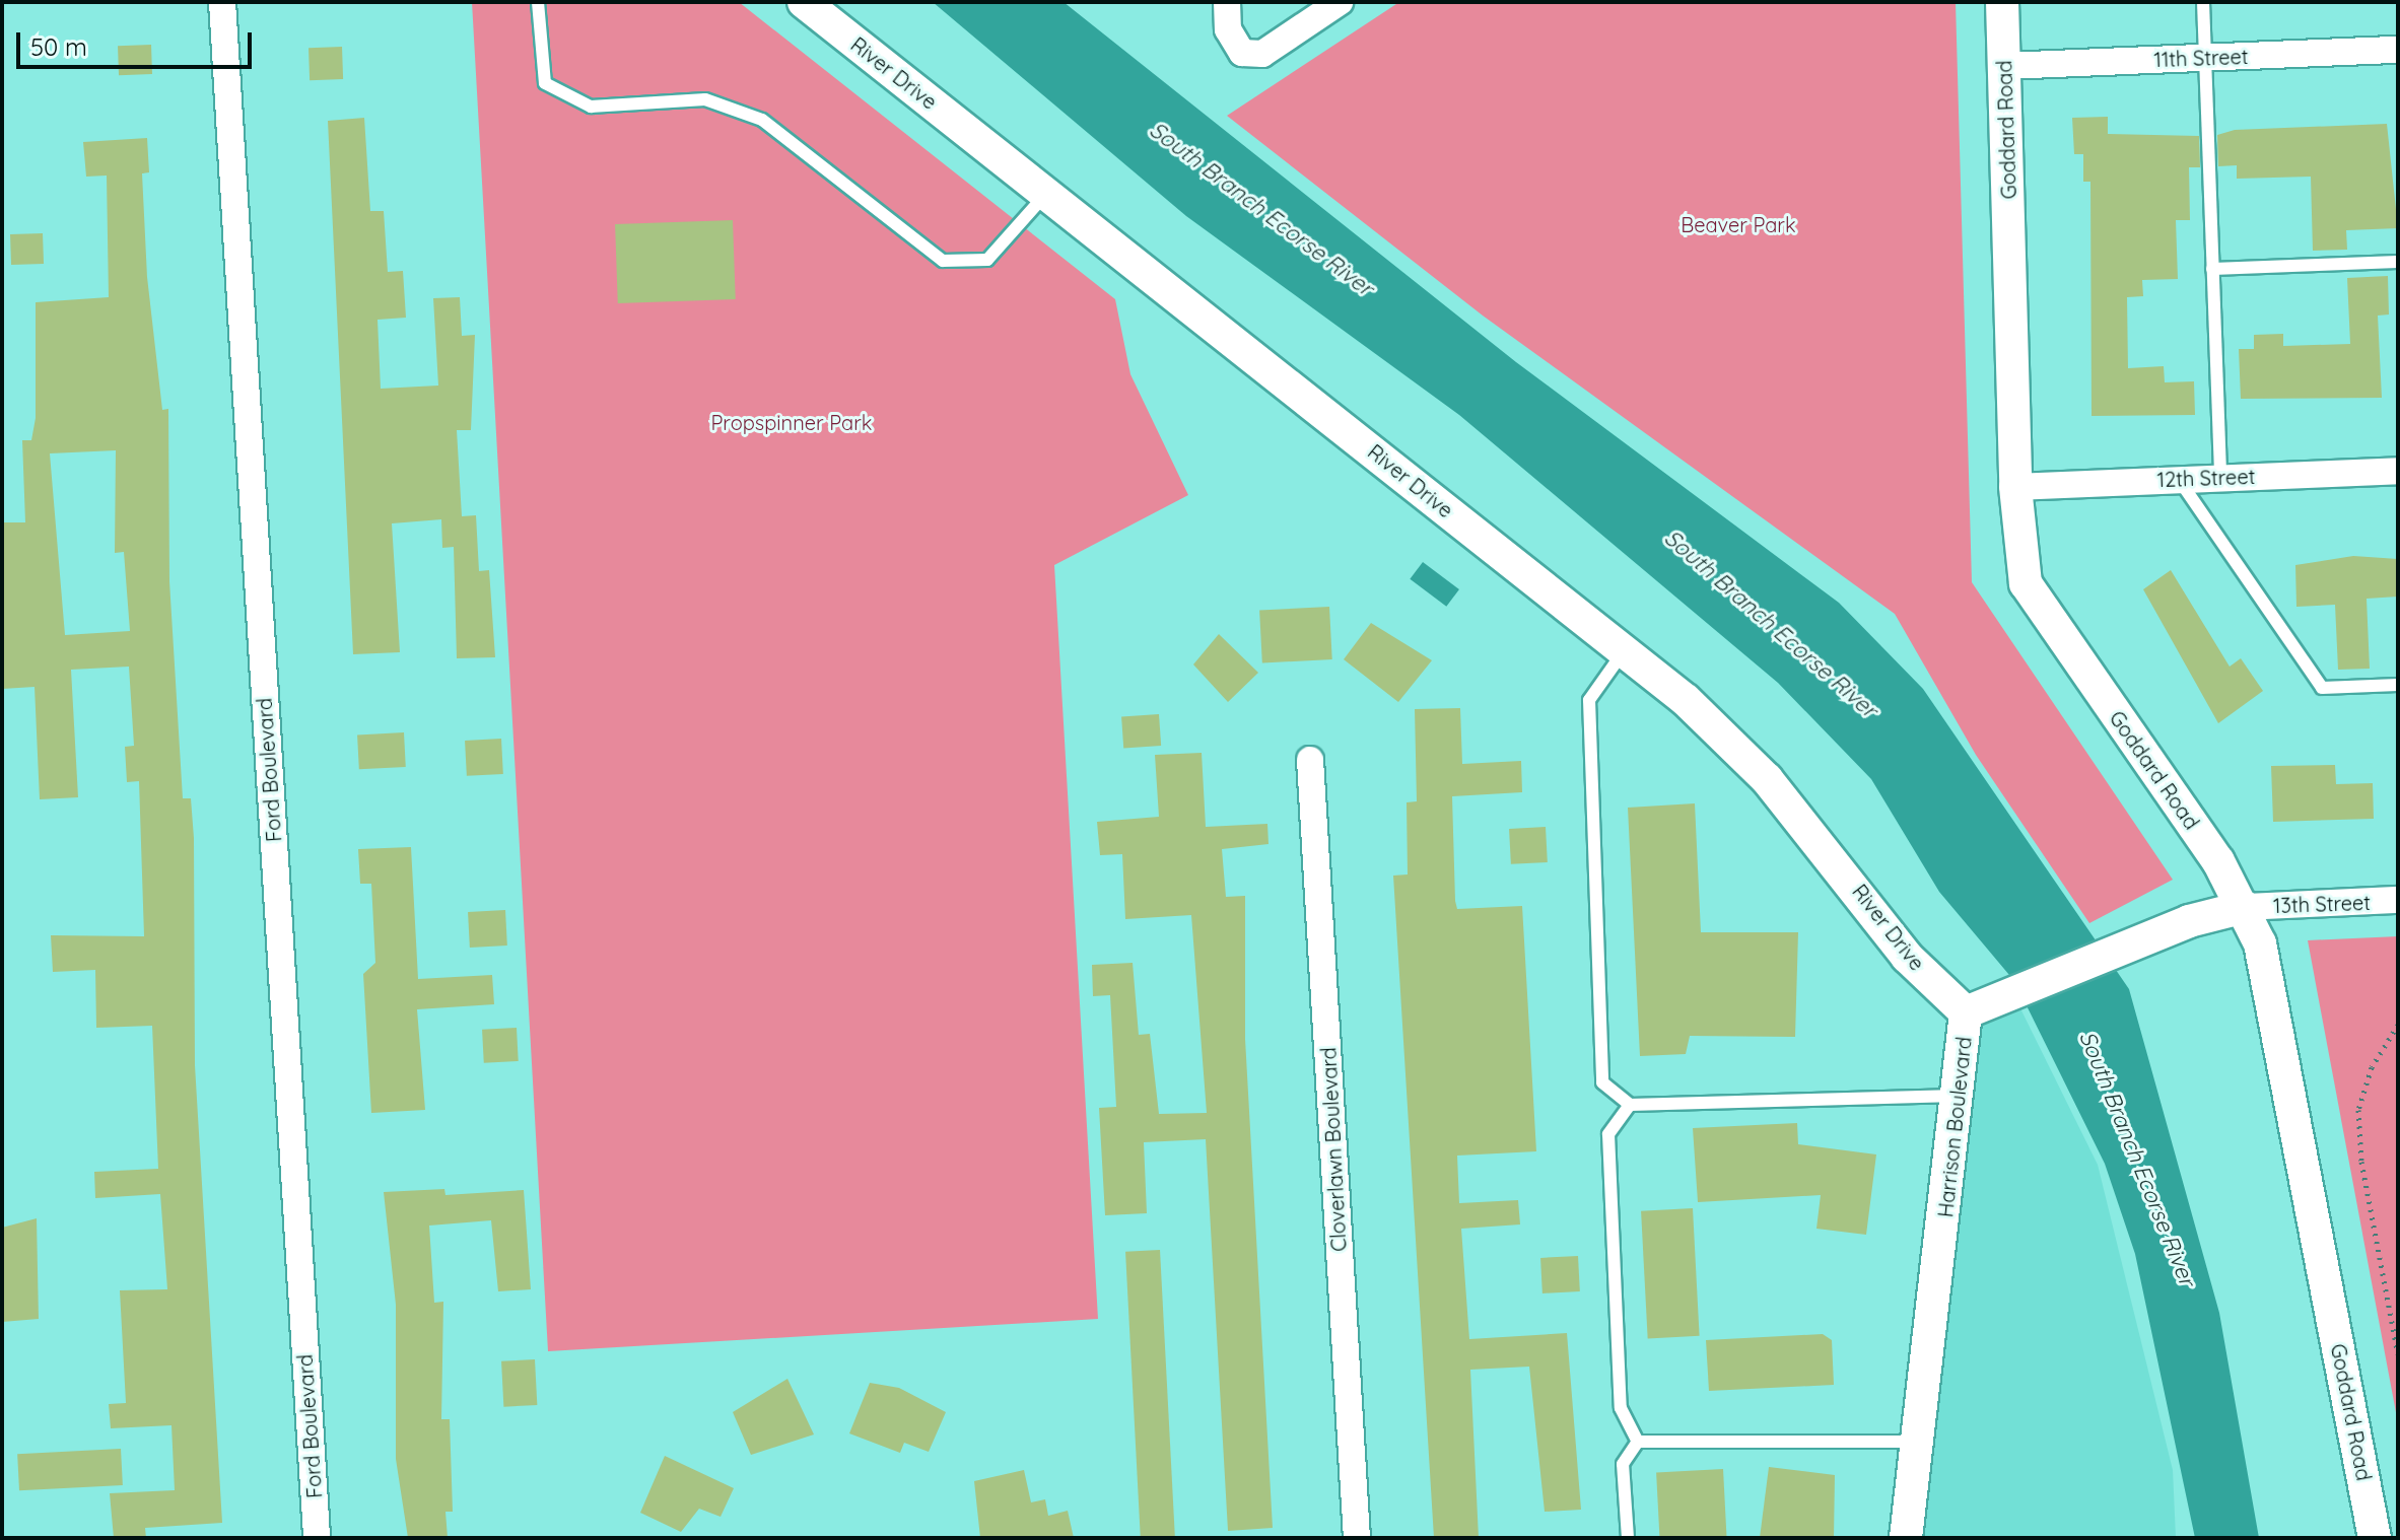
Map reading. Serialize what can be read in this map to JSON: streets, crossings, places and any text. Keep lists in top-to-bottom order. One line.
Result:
{"streets":{"street":["11th Street","River Drive","Goddard Road","12th Street","Ford Boulevard","13th Street","Harrison Boulevard","Cloverlawn Boulevard"]},"crossings":[["11th Street","Goddard Road"],["River Drive","Harrison Boulevard"],["Goddard Road","12th Street"],["Goddard Road","13th Street"],["Goddard Road","Harrison Boulevard"],["13th Street","Harrison Boulevard"]],"water":["South Branch Ecorse River"],"parks":["Beaver Park","Propspinner Park"],"scale_bar":"50 m"}
